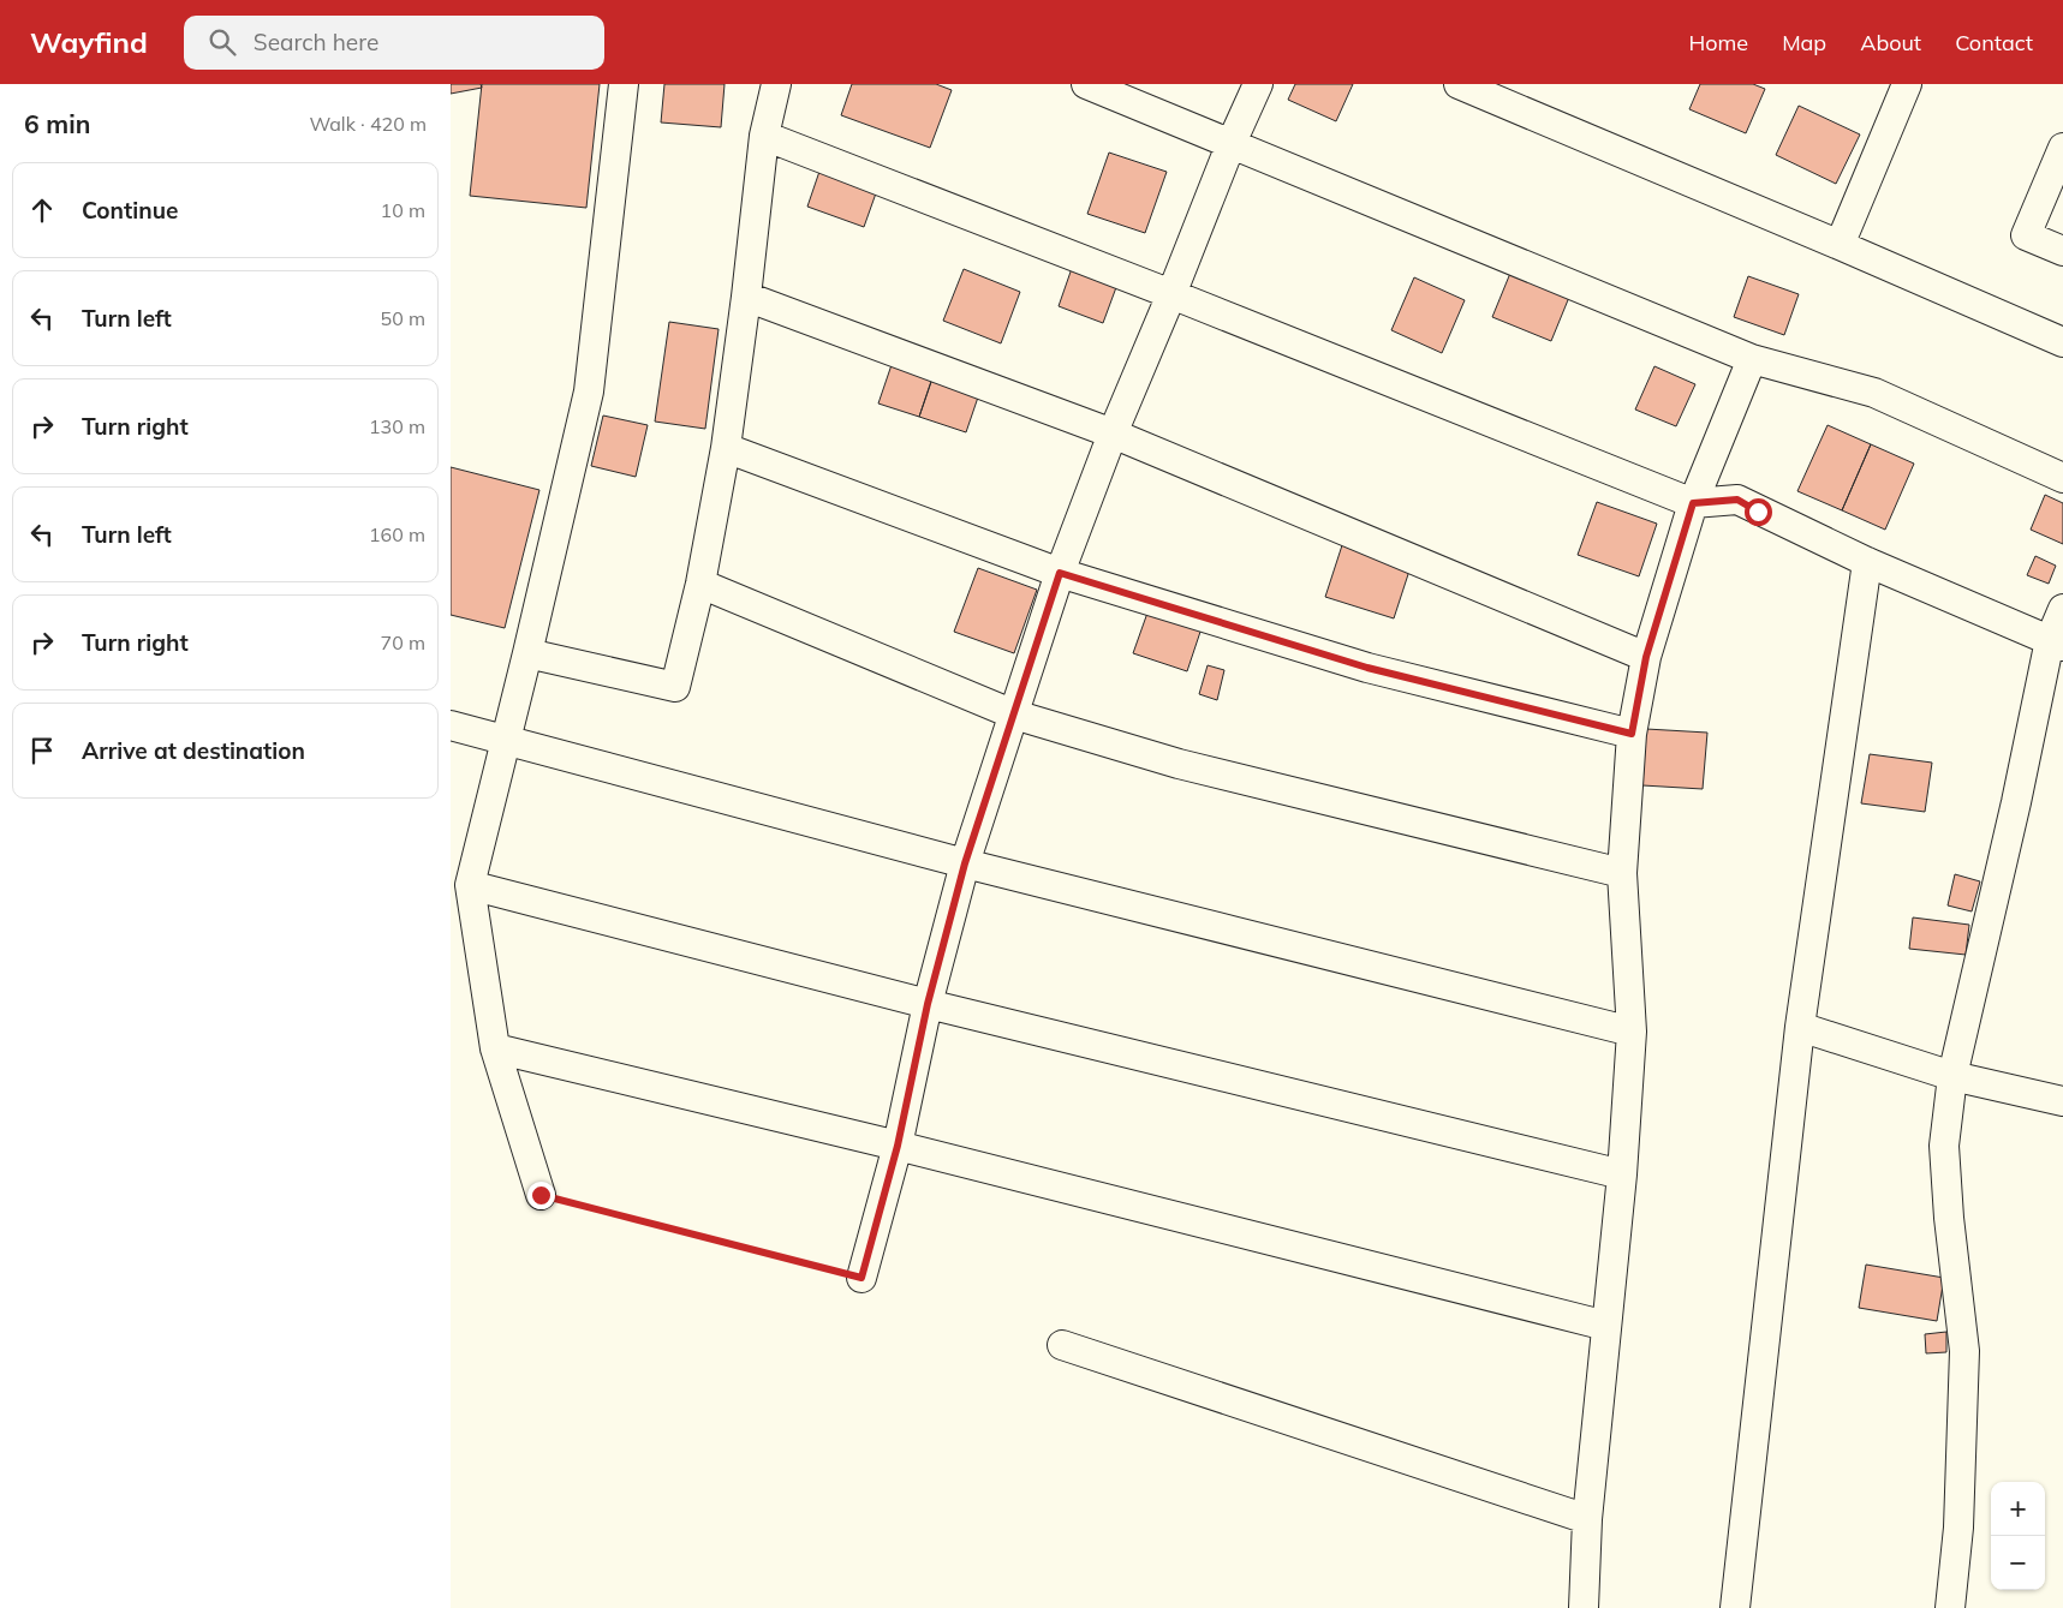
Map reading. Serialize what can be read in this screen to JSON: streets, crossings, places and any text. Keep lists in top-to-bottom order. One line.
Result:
{"page":{"header":"Wayfind","search":"Search here","nav":["Home","Map","About","Contact"],"heading":["6 min","Walk · 420 m"],"list":[["Continue","10 m"],["Turn left","50 m"],["Turn right","130 m"],["Turn left","160 m"],["Turn right","70 m"],"Arrive at destination"],"map_buttons":["+","−"]}}
